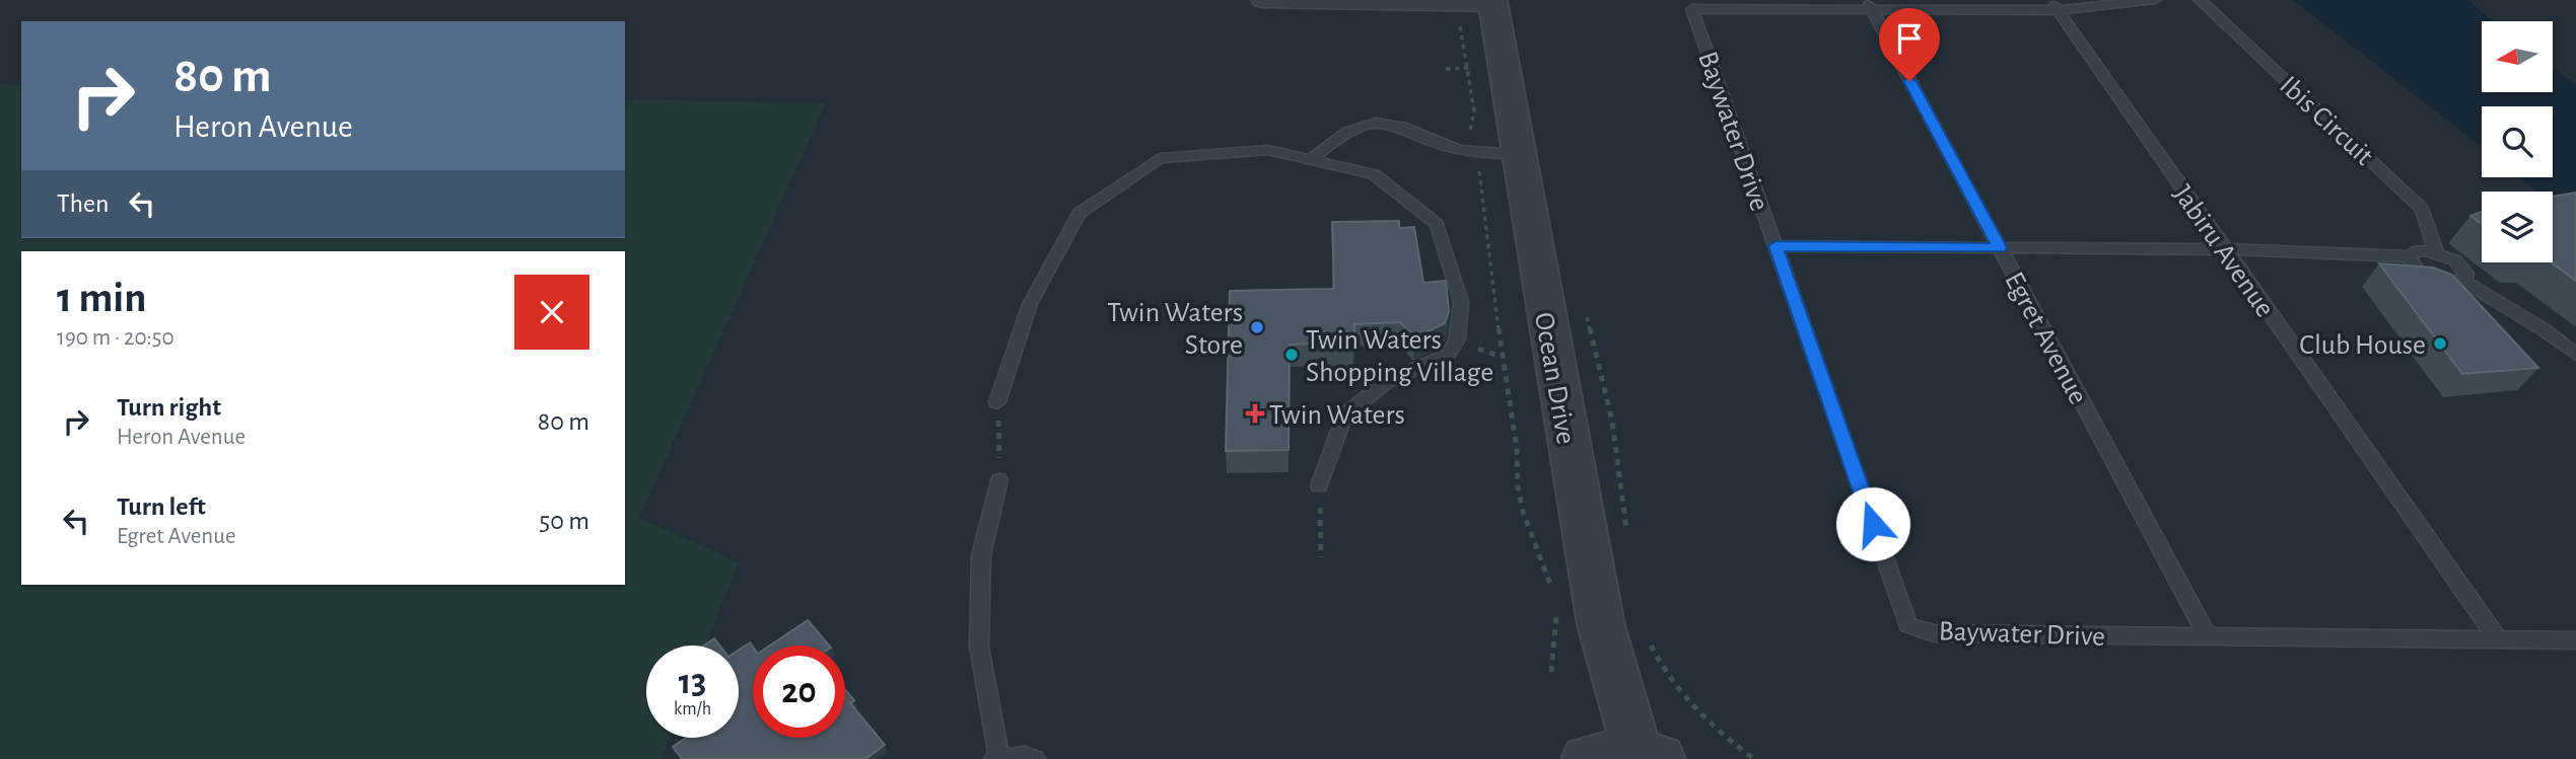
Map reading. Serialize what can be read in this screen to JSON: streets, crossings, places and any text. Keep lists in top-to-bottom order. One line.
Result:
{"streets":{"street":["Ocean Drive"],"lane":["Ibis Circuit","Baywater Drive","Jabiru Avenue","Egret Avenue"]},"crossings":[["Baywater Drive","Jabiru Avenue"],["Baywater Drive","Egret Avenue"]],"places":{"other":["Twin Waters Store","Club House","Twin Waters Shopping Village"],"health":["Twin Waters"]},"north":"left","page":{"turn":["80 m","Heron Avenue"],"then":"Then","heading":["1 min","190 m · 20:50"],"list":[{"name":"Turn right","note":"Heron Avenue","value":"80 m"},{"name":"Turn left","note":"Egret Avenue","value":"50 m"}],"speed":"13 km/h","limit":"20"}}
